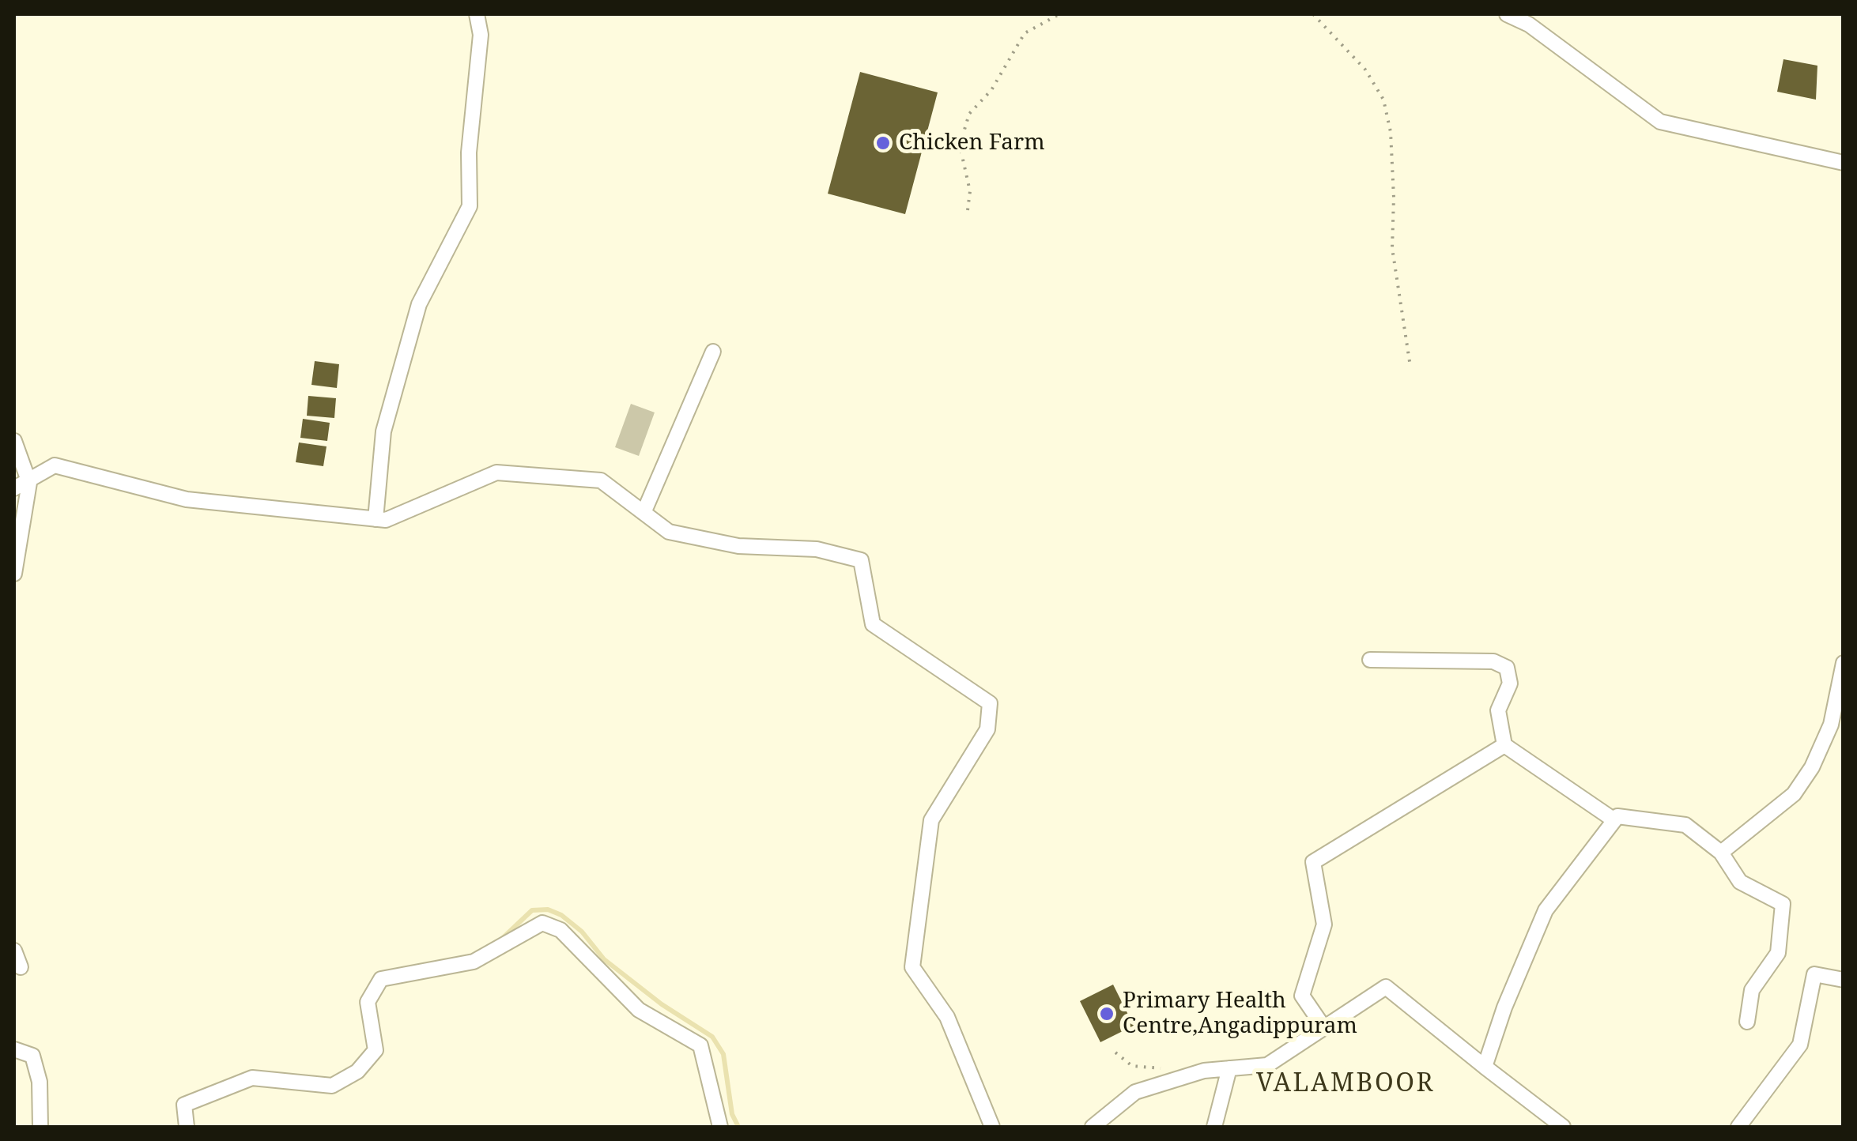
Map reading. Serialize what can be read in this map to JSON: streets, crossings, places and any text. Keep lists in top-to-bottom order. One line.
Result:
{"districts":["VALAMBOOR"],"places":["Chicken Farm","Primary Health Centre,Angadippuram"]}
